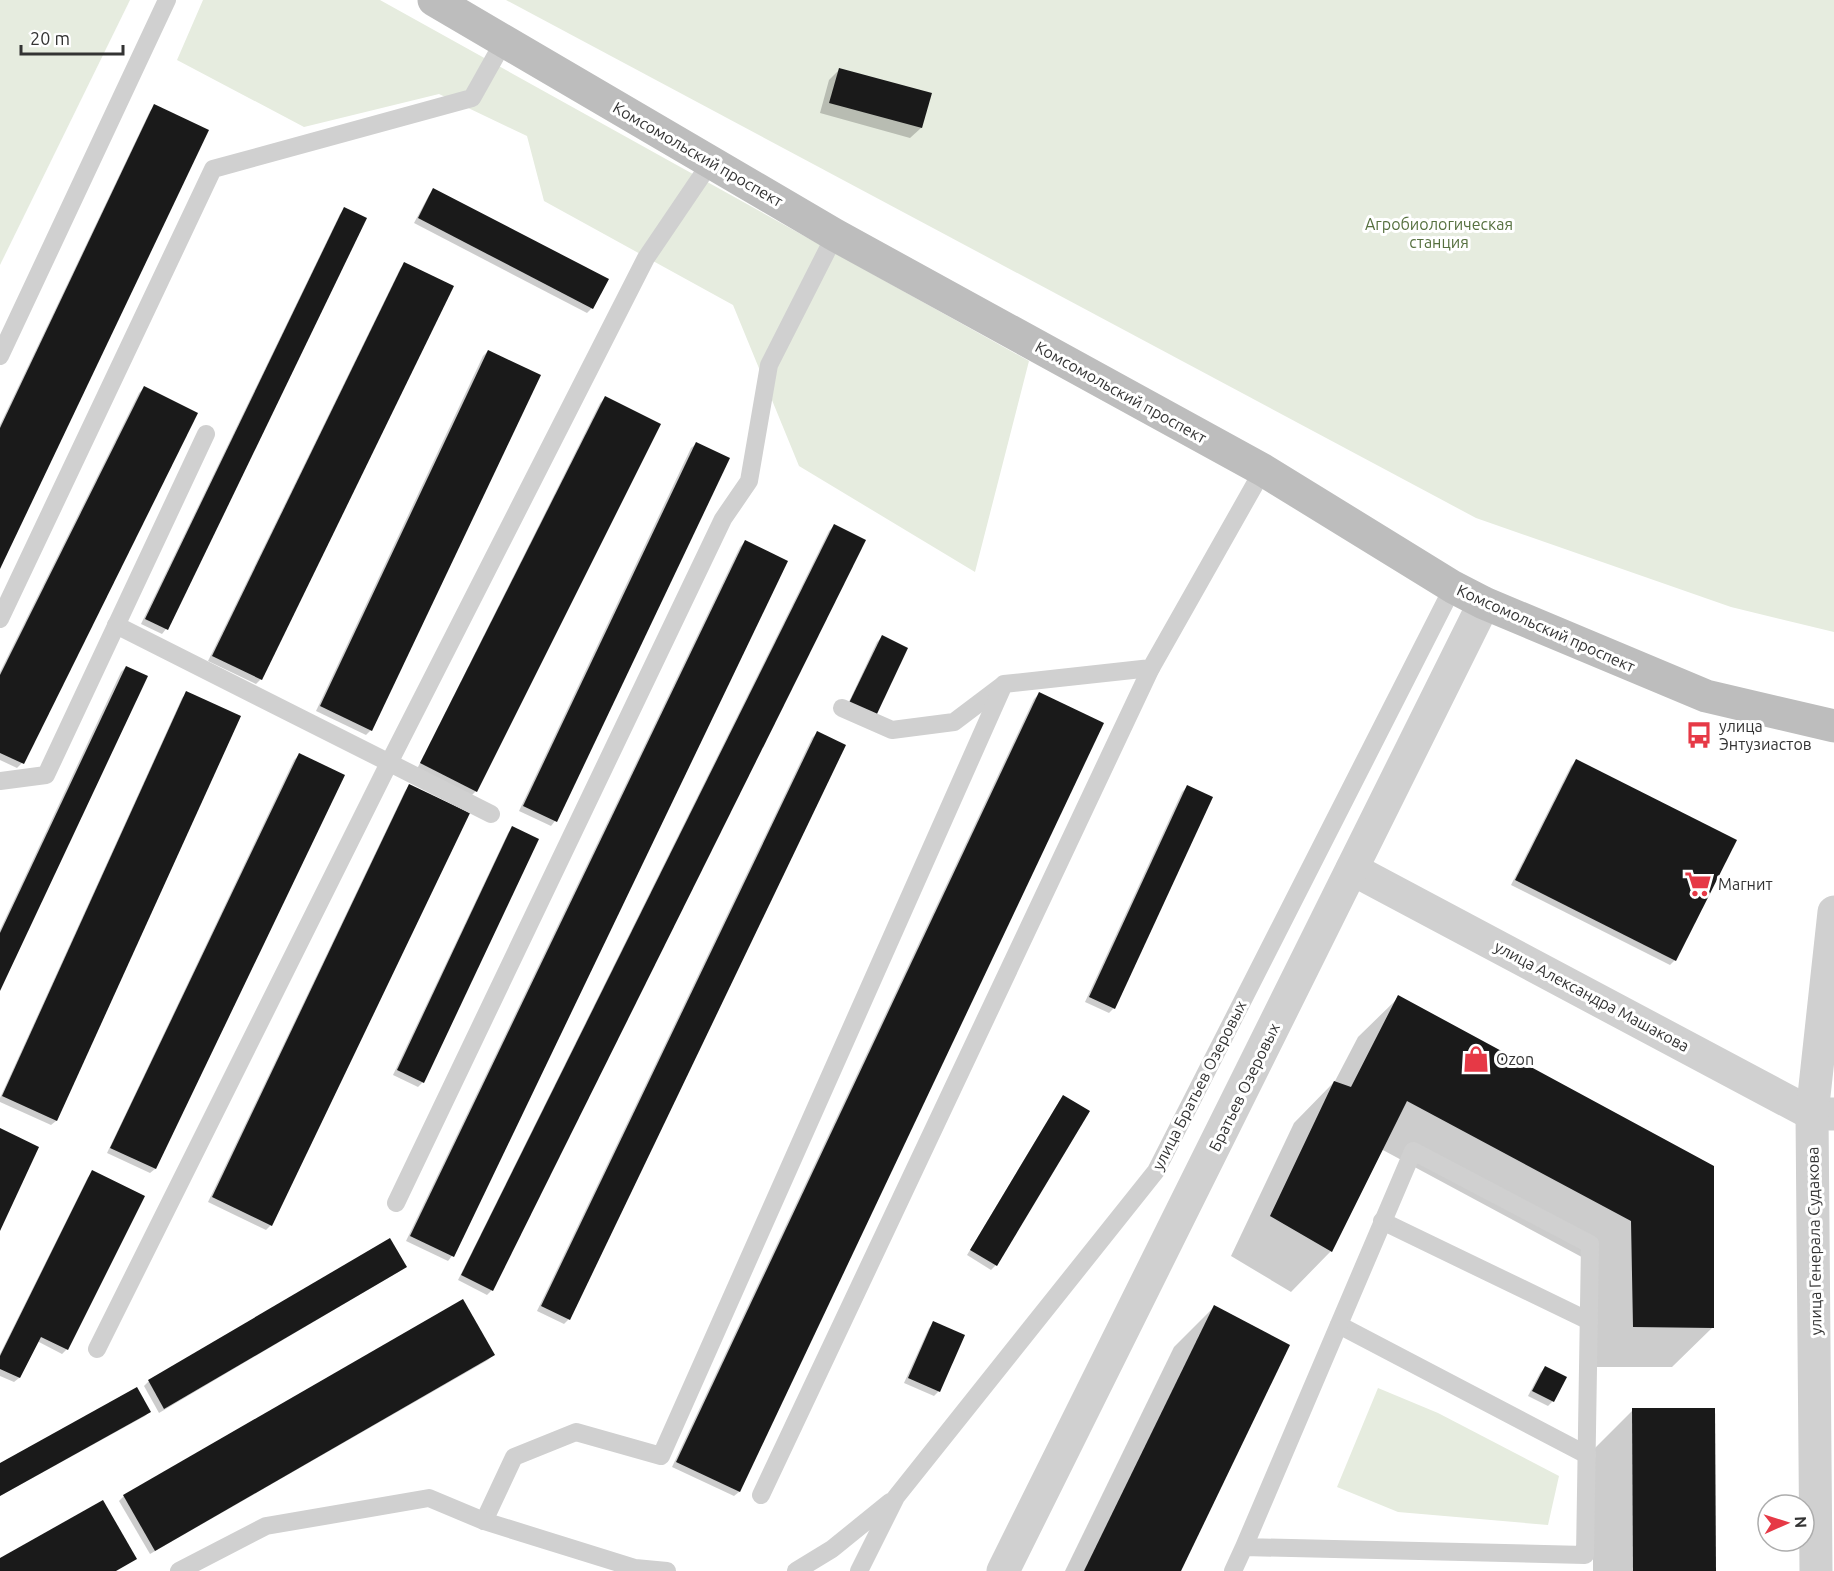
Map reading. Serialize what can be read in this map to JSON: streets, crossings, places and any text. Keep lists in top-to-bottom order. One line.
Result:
{"streets":{"street":["Комсомольский проспект","улица Александра Машакова","Братьев Озеровых","улица Генерала Судакова"],"lane":["улица Братьев Озеровых"]},"crossings":[["Комсомольский проспект","улица Братьев Озеровых"],["Комсомольский проспект","Братьев Озеровых"],["улица Александра Машакова","Братьев Озеровых"],["улица Александра Машакова","улица Генерала Судакова"]],"parks":["Агробиологическая станция"],"places":{"bus stop":["улица Энтузиастов"],"supermarket":["Магнит"],"shop":["Ozon"]},"scale_bar":"20 m","north":"right"}
